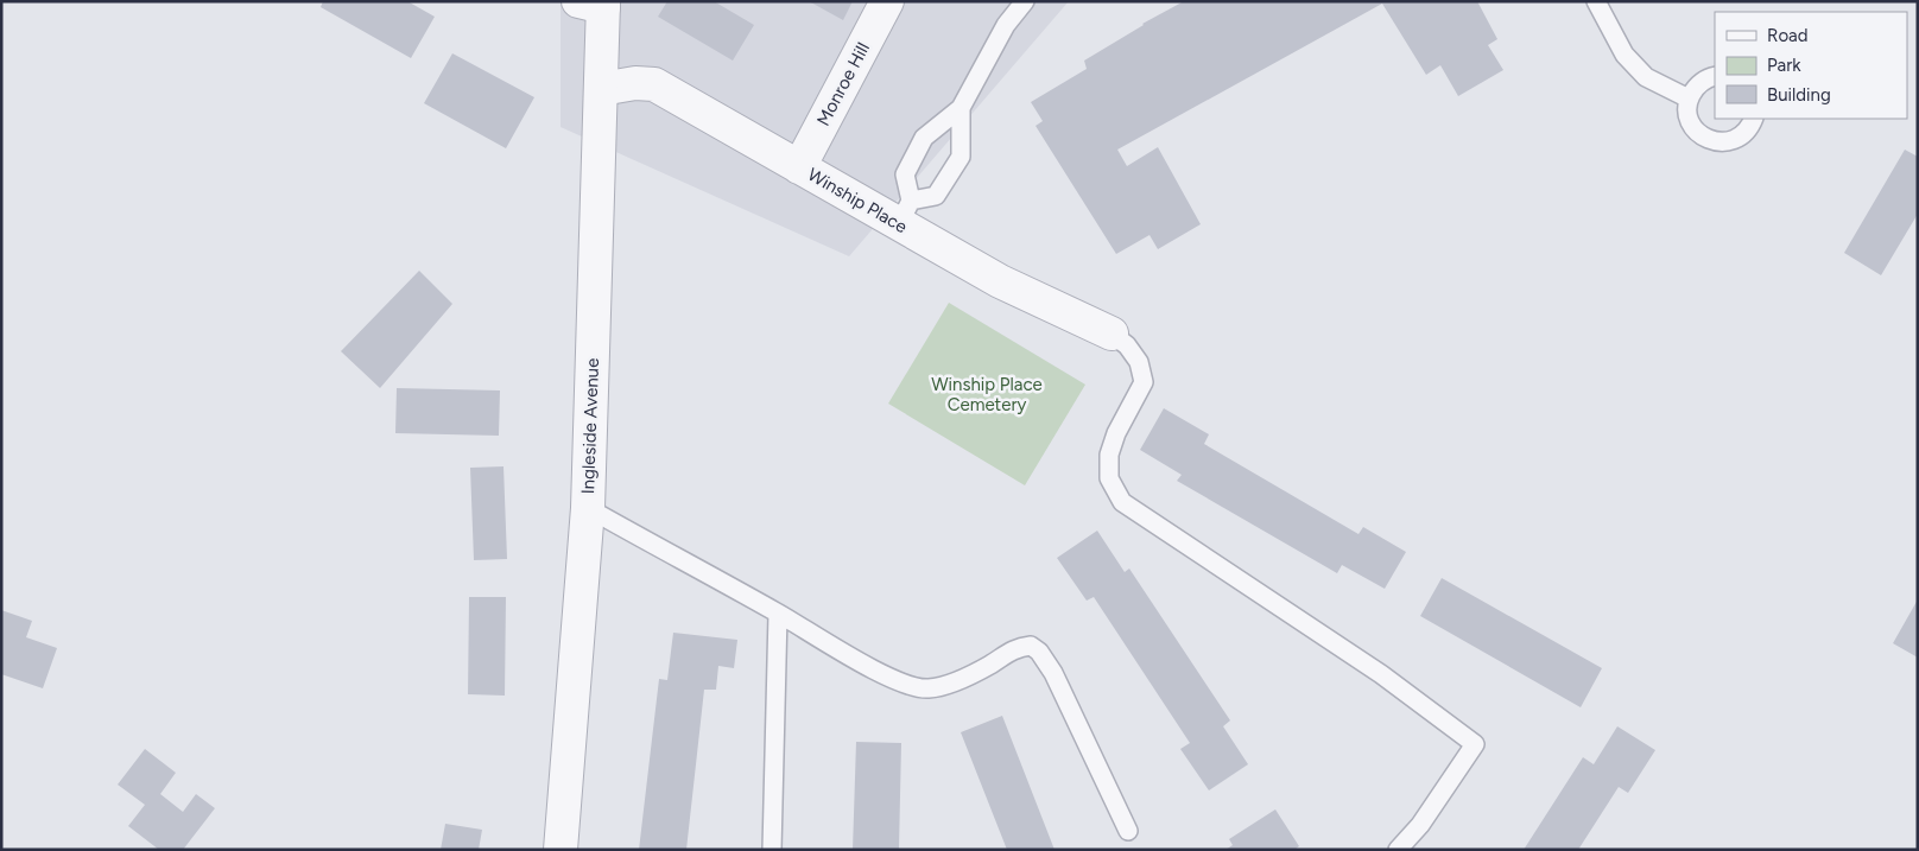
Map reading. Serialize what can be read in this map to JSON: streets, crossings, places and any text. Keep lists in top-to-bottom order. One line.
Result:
{"streets":{"street":["Monroe Hill","Winship Place","Ingleside Avenue"]},"crossings":[["Monroe Hill","Winship Place"],["Winship Place","Ingleside Avenue"]],"parks":["Winship Place Cemetery"],"legend":["Road","Park","Building"]}
